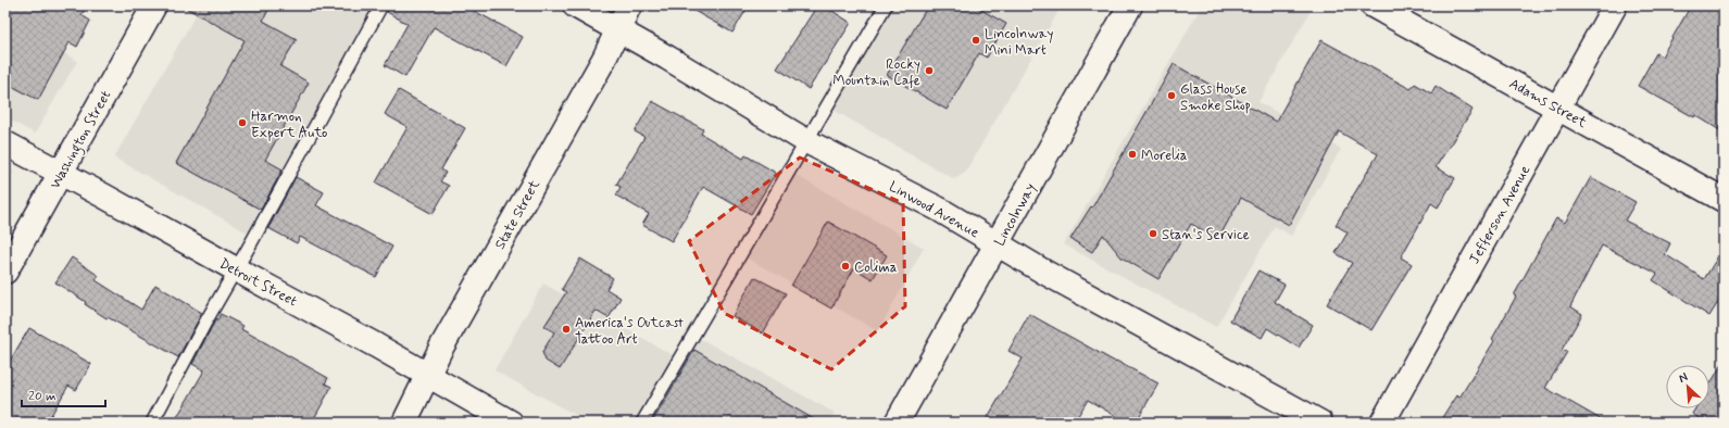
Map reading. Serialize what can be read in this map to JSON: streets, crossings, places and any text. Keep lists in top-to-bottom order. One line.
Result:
{"streets":{"street":["Adams Street","Washington Street","Linwood Avenue","State Street","Lincolnway","Jefferson Avenue","Detroit Street"]},"crossings":[["Adams Street","Jefferson Avenue"],["Washington Street","Detroit Street"],["Linwood Avenue","State Street"],["Linwood Avenue","Lincolnway"],["State Street","Detroit Street"]],"places":["Lincolnway Mini Mart","Rocky Mountain Cafe","Glass House Smoke Shop","Harmon Expert Auto","Morelia","Stan's Service","Colima","America's Outcast Tattoo Art"],"scale_bar":"20 m","north":"top left"}
